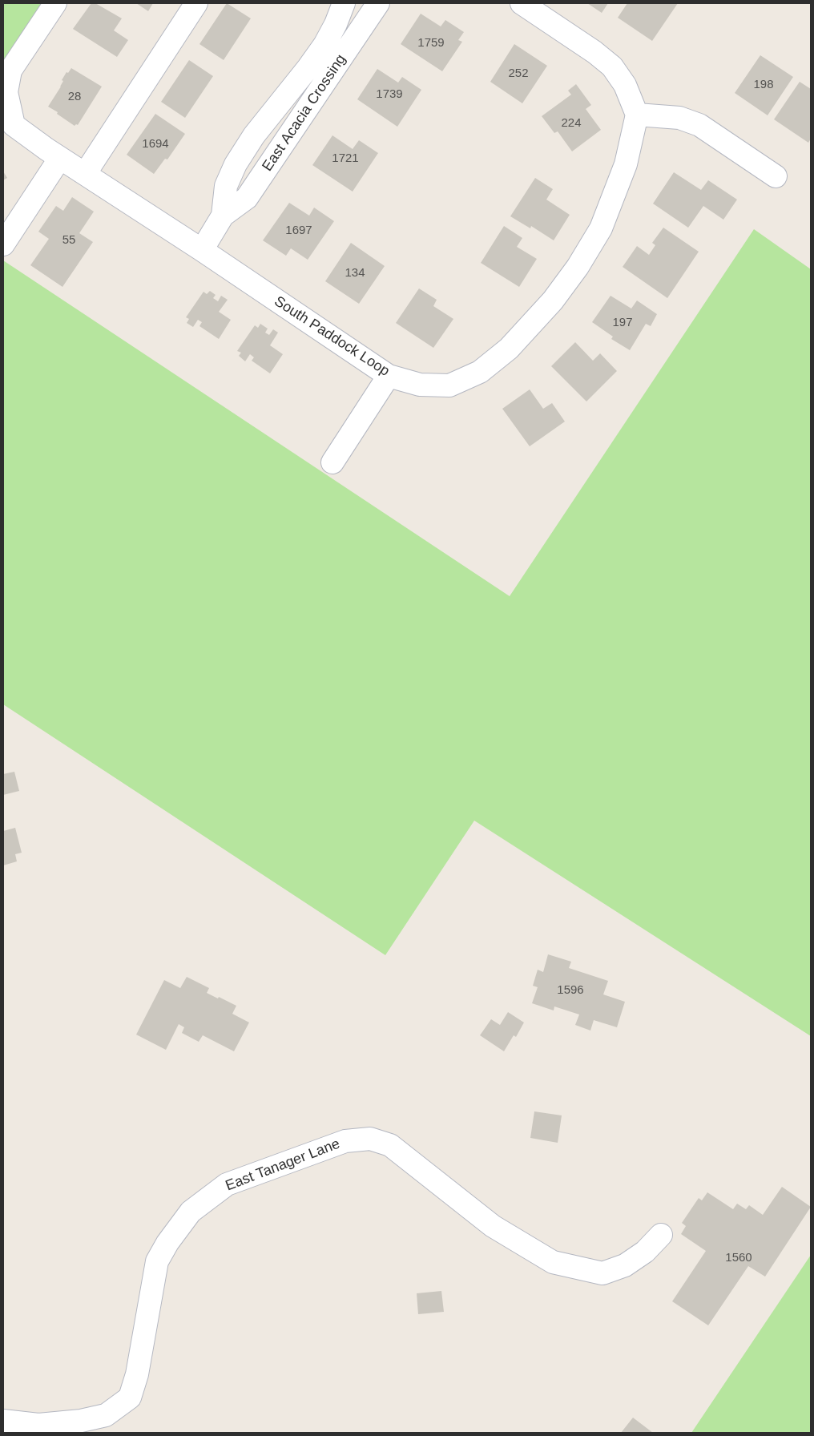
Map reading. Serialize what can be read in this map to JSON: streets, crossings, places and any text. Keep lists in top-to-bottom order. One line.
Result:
{"streets":{"street":["East Acacia Crossing","South Paddock Loop","East Tanager Lane"]},"crossings":[["East Acacia Crossing","South Paddock Loop"]],"house_numbers":["1759","252","198","1739","28","224","1694","1721","1697","55","134","197","1596","1560"]}
